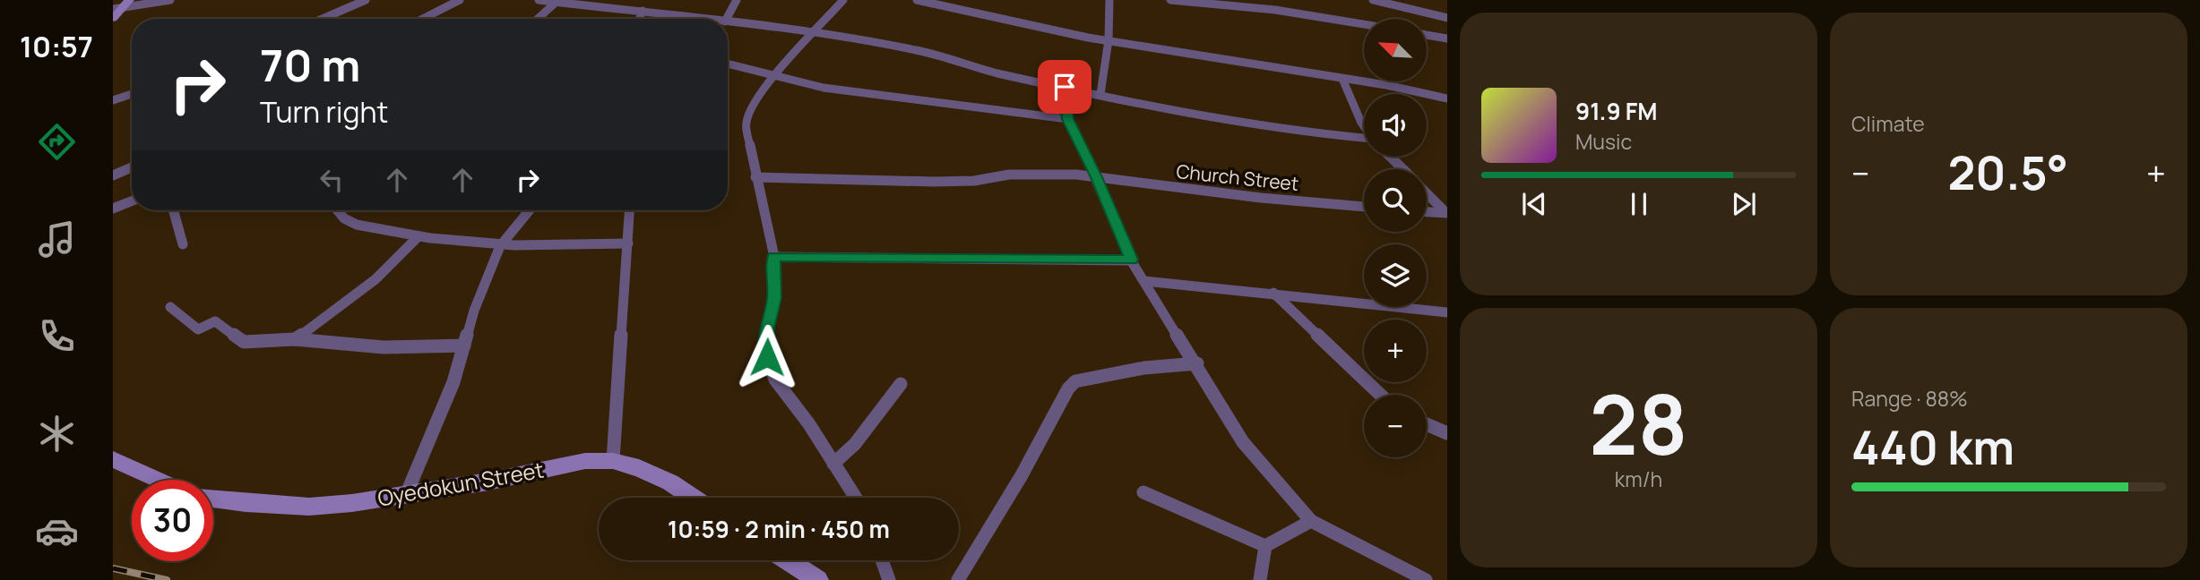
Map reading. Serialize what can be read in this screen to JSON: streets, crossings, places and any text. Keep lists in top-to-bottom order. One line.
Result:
{"streets":{"street":["Church Street","Oyedokun Street"]},"north":"top left","page":{"tabs":"10:57","tile":["Climate",["28","km/h"],["Range · 88%","440 km"]],"map_buttons":["+","−"],"turn":["70 m","Turn right"],"song":["91.9 FM","Music"],"heat":["−","20.5°","+"],"limit":"30","trip":"10:59 · 2 min · 450 m"}}
